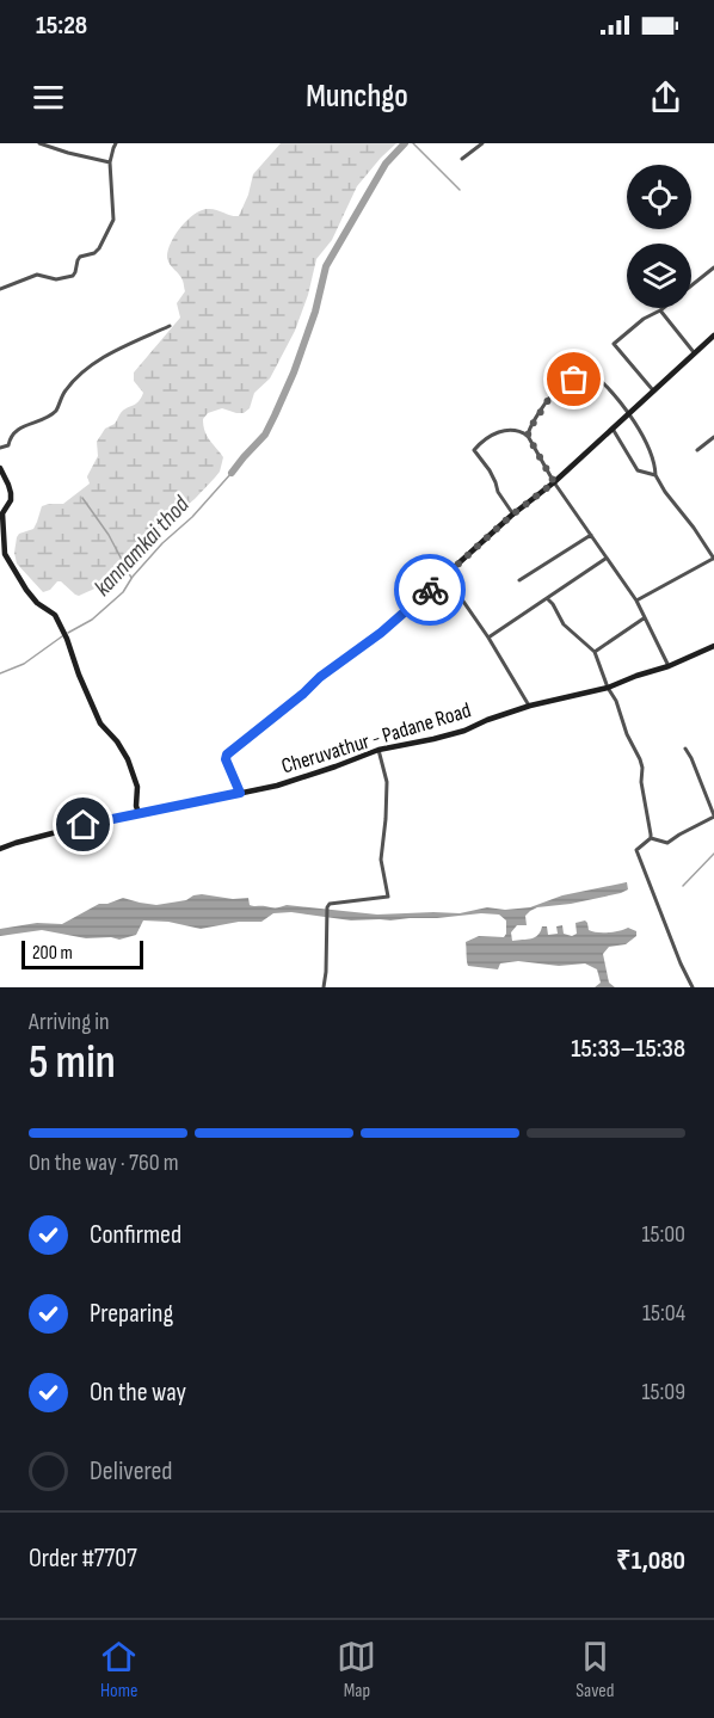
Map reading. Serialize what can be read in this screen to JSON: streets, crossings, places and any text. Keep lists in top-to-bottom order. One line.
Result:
{"streets":{"street":["Cheruvathur - Padane Road"]},"water":["kannamkai thod"],"scale_bar":"200 m","page":{"status":"15:28","header":"Munchgo","scale":"200 m","heading":["5 min","Arriving in","15:33–15:38"],"panel":["Order #7707","₹1,080"],"bar":"On the way · 760 m","list":[["Confirmed","15:00"],["Preparing","15:04"],["On the way","15:09"],"Delivered"],"tabs":["Home","Map","Saved"]}}
